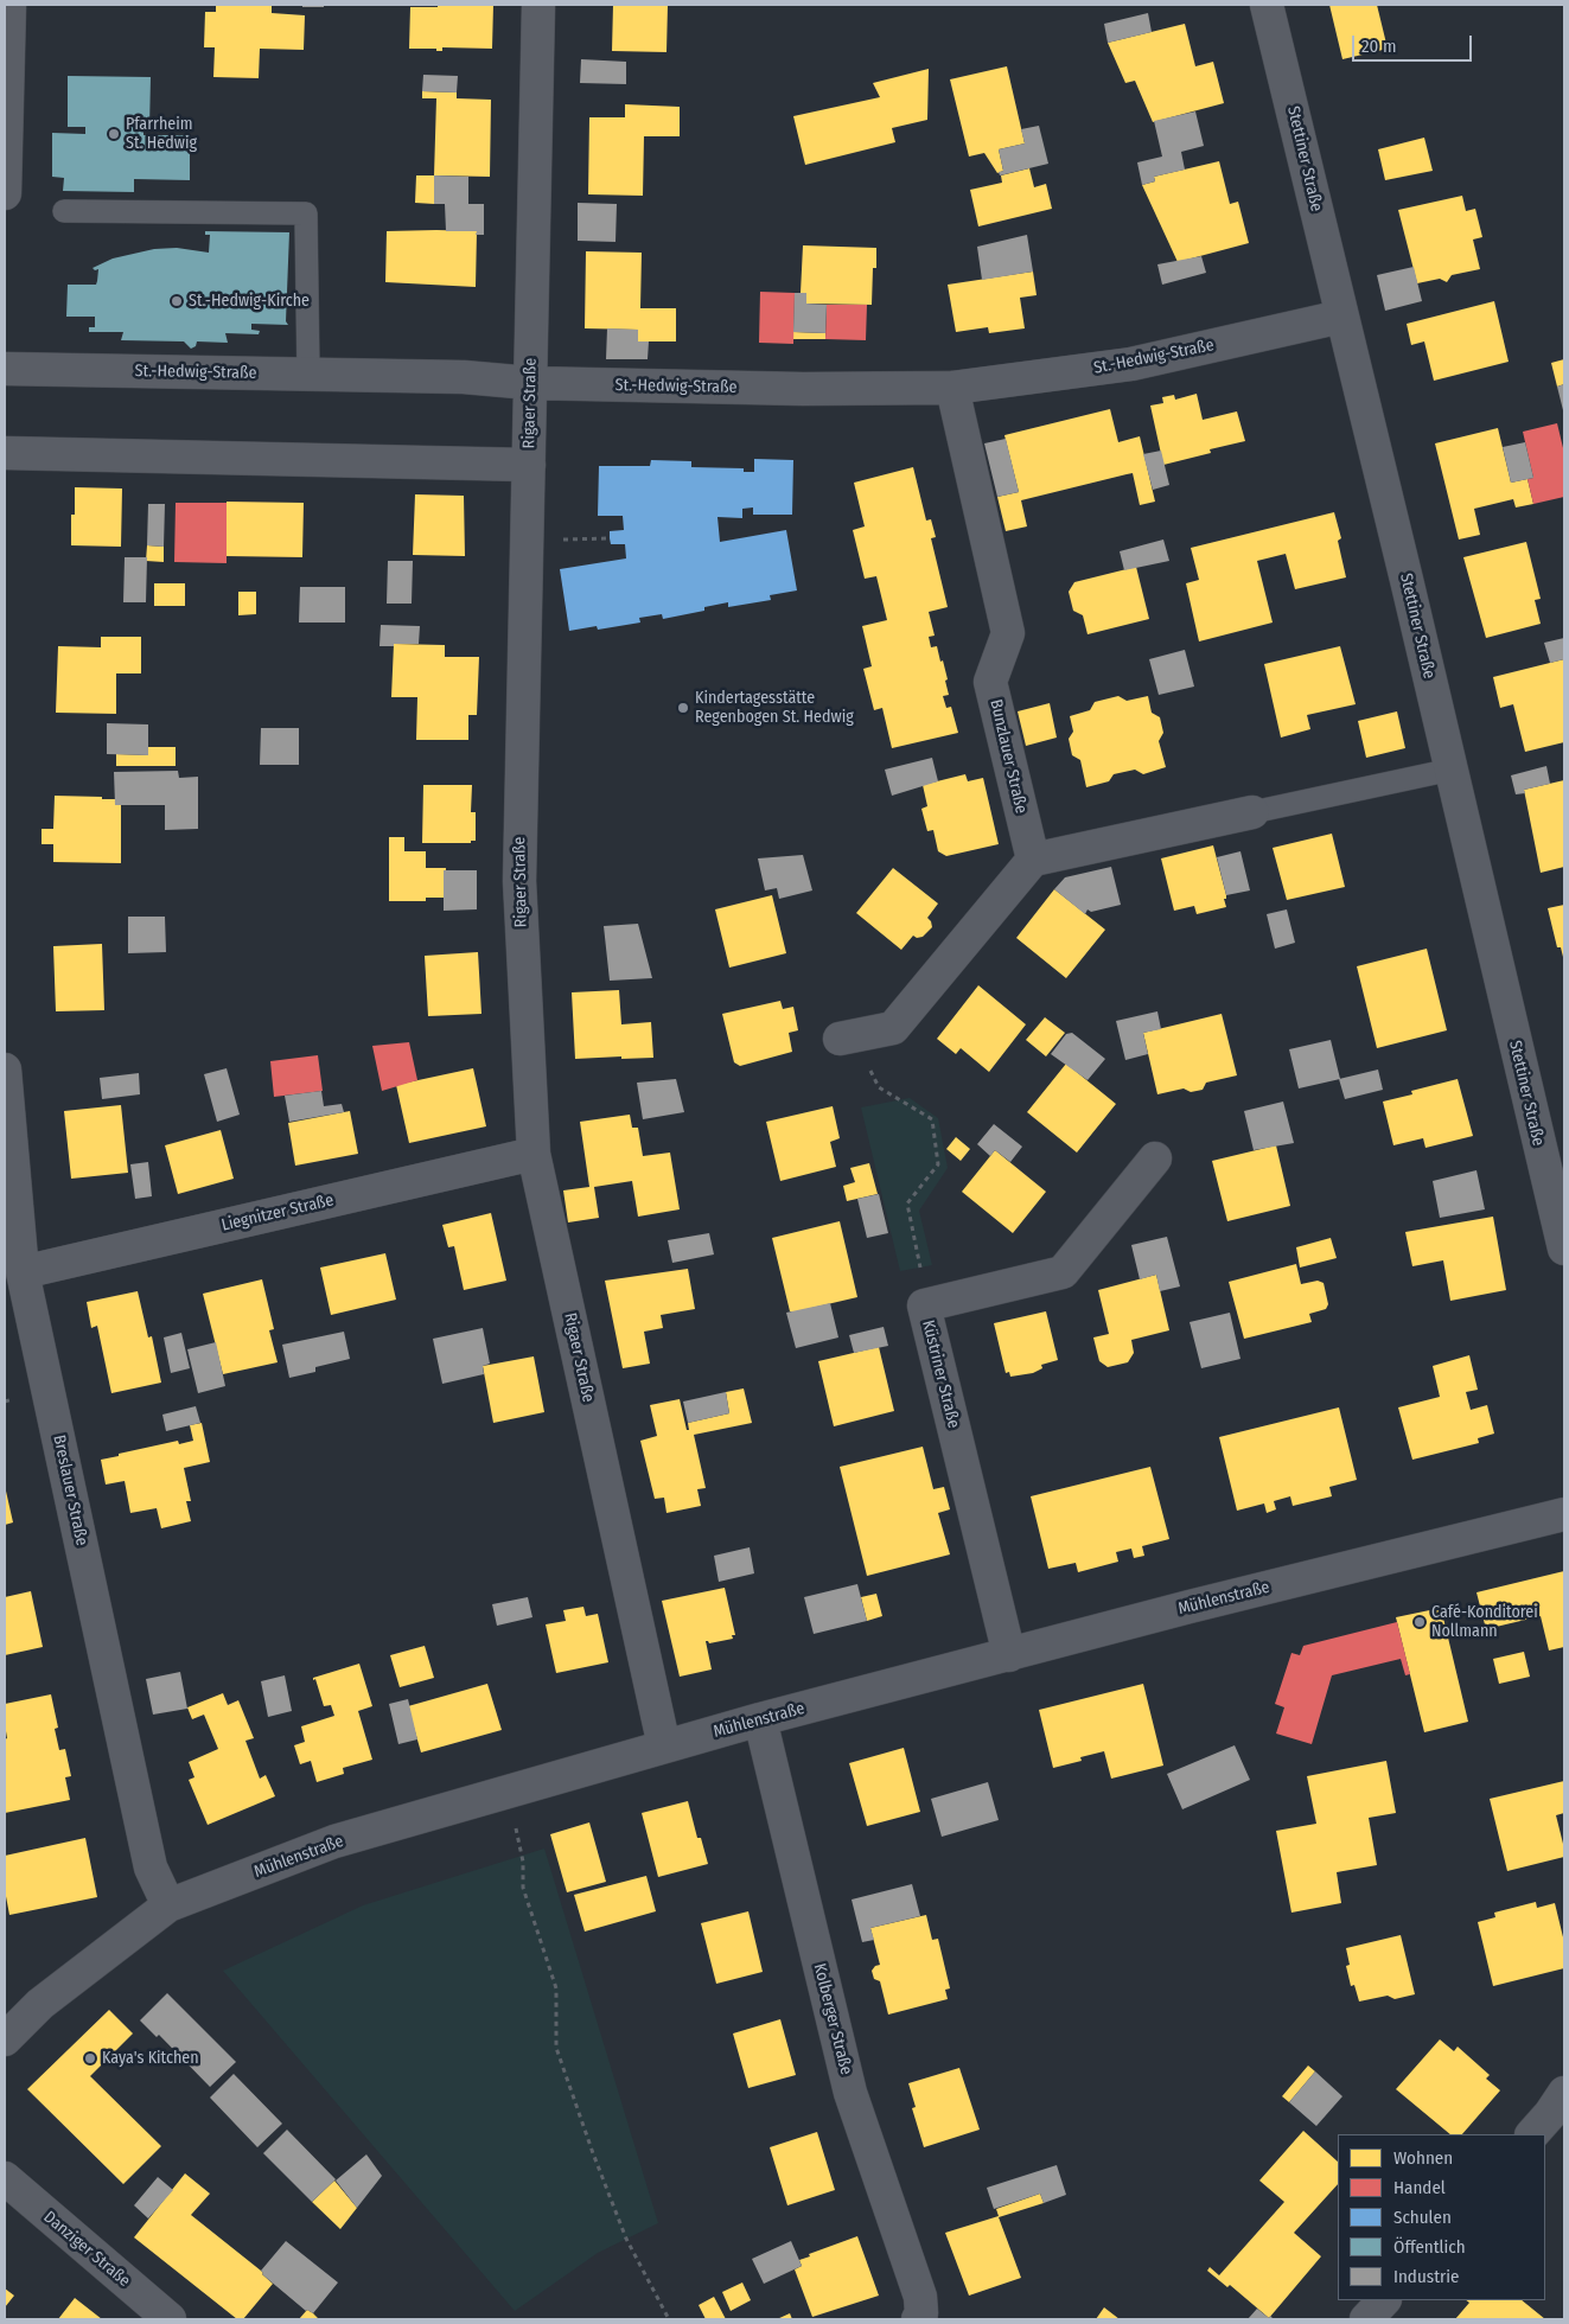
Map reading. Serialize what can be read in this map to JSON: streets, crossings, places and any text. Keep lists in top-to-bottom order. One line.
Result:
{"streets":{"street":["Stettiner Straße","St.-Hedwig-Straße","Rigaer Straße","Bunzlauer Straße","Liegnitzer Straße","Küstriner Straße","Breslauer Straße","Mühlenstraße","Kolberger Straße","Danziger Straße"]},"crossings":[["Stettiner Straße","St.-Hedwig-Straße"],["St.-Hedwig-Straße","Rigaer Straße"],["St.-Hedwig-Straße","Bunzlauer Straße"],["Rigaer Straße","Liegnitzer Straße"],["Rigaer Straße","Mühlenstraße"],["Liegnitzer Straße","Breslauer Straße"],["Küstriner Straße","Mühlenstraße"],["Breslauer Straße","Mühlenstraße"],["Mühlenstraße","Kolberger Straße"]],"places":["Pfarrheim St. Hedwig","St.-Hedwig-Kirche","Kindertagesstätte Regenbogen St. Hedwig","Café-Konditorei Nollmann","Kaya's Kitchen"],"legend":["Wohnen","Handel","Schulen","Öffentlich","Industrie"],"scale_bar":"20 m"}
